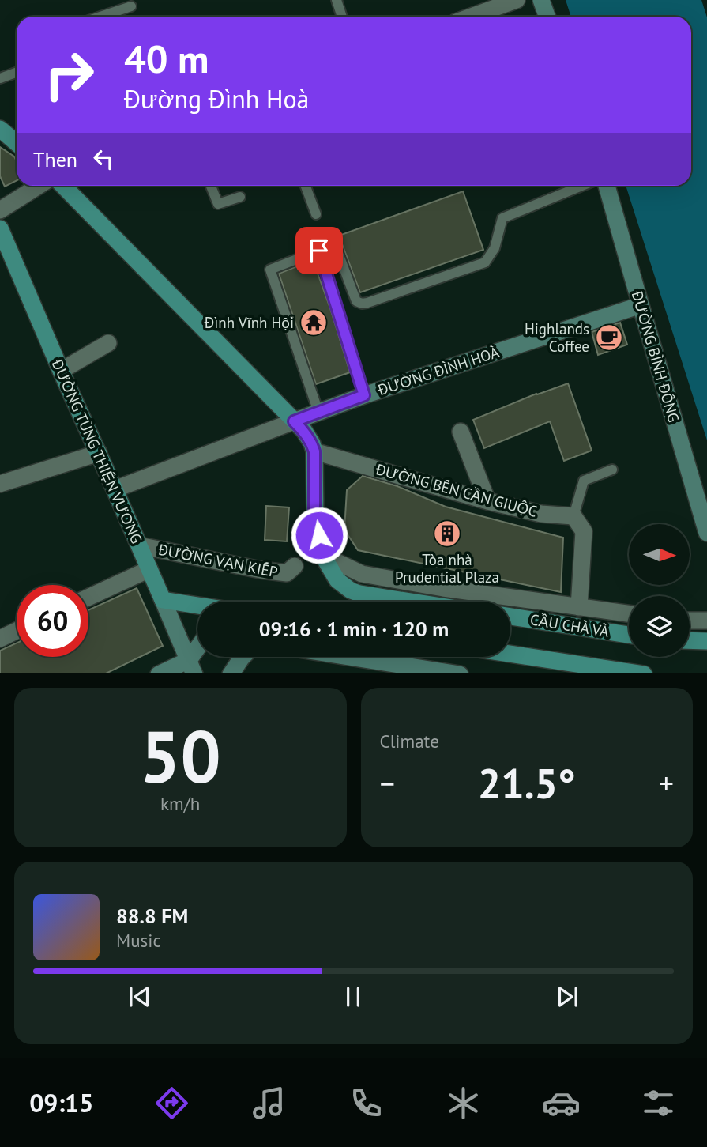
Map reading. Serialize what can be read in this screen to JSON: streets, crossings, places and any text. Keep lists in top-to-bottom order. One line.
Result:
{"streets":{"main road":["ĐƯỜNG TÙNG THIỆN VƯƠNG","CẦU CHÀ VÀ"],"street":["ĐƯỜNG BÌNH ĐÔNG","ĐƯỜNG ĐÌNH HOÀ","ĐƯỜNG BẾN CẦN GIUỘC","ĐƯỜNG VẠN KIẾP"]},"crossings":[["ĐƯỜNG BÌNH ĐÔNG","ĐƯỜNG ĐÌNH HOÀ"],["ĐƯỜNG ĐÌNH HOÀ","ĐƯỜNG TÙNG THIỆN VƯƠNG"],["ĐƯỜNG TÙNG THIỆN VƯƠNG","ĐƯỜNG VẠN KIẾP"]],"places":{"temple":["Đình Vĩnh Hội"],"cafe":["Highlands Coffee"],"building":["Tòa nhà Prudential Plaza"]},"north":"right","page":{"turn":["40 m","Đường Đình Hoà"],"then":"Then","limit":"60","trip":"09:16 · 1 min · 120 m","tile":[["50","km/h"],"Climate"],"heat":["−","21.5°","+"],"song":["88.8 FM","Music"],"tabs":"09:15"}}
